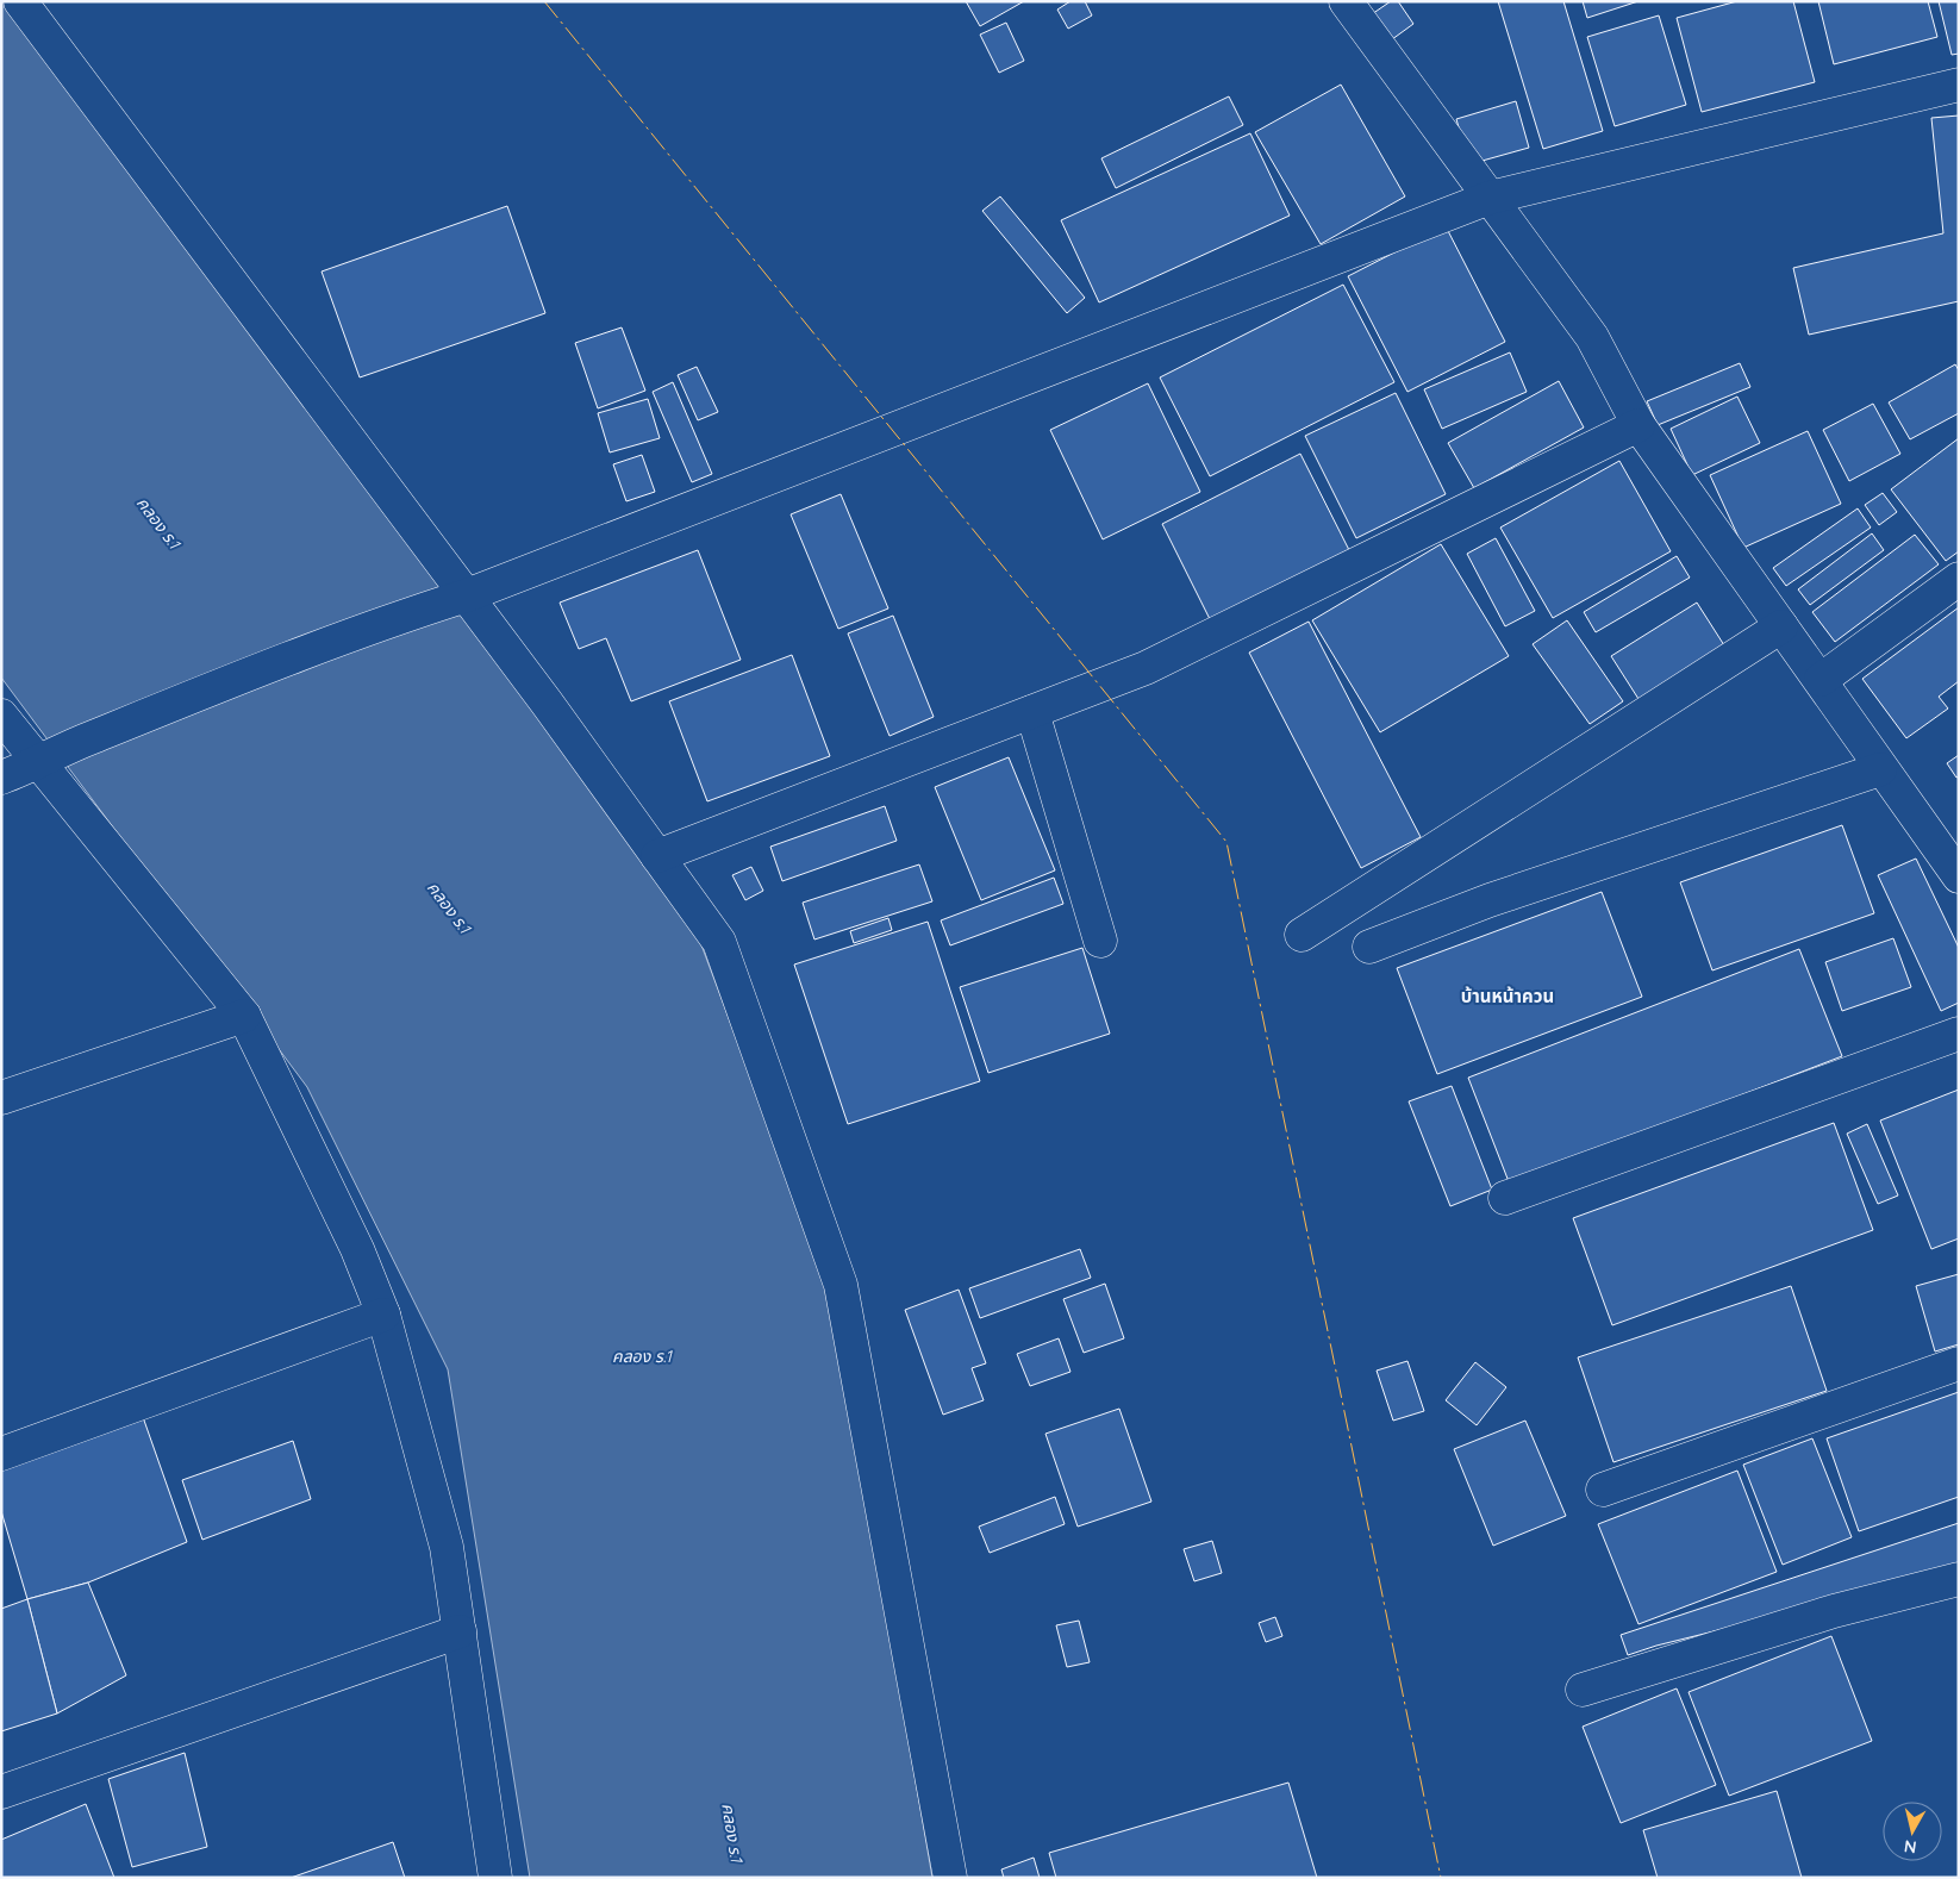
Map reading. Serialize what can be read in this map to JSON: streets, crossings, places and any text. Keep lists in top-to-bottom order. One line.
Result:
{"districts":["บ้านหน้าควน"],"water":["คลอง ร.1"],"north":"bottom"}
